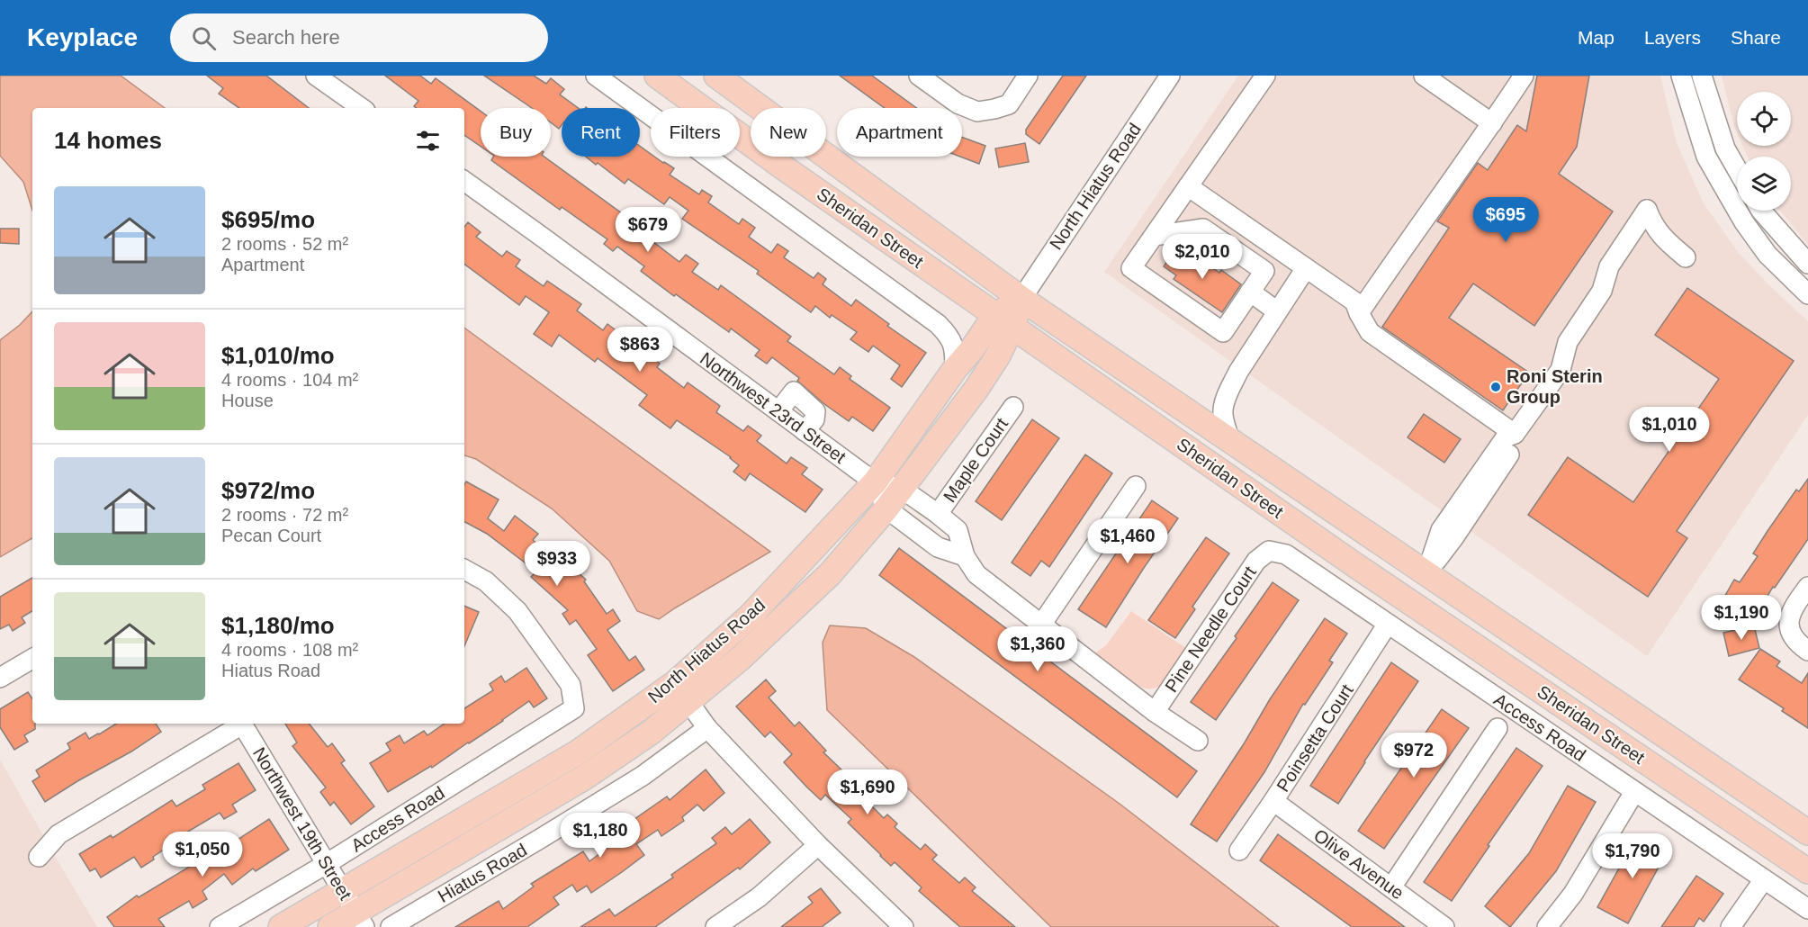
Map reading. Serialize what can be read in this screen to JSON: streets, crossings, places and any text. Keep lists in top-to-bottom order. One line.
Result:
{"streets":{"main road":["North Hiatus Road","Sheridan Street"],"street":["Northwest 23rd Street","Maple Court","Pine Needle Court","Access Road","Poinsetta Court","Northwest 19th Street","Olive Avenue","Hiatus Road"]},"crossings":[["North Hiatus Road","Sheridan Street"],["North Hiatus Road","Northwest 23rd Street"],["North Hiatus Road","Northwest 19th Street"],["Pine Needle Court","Access Road"],["Access Road","Poinsetta Court"],["Access Road","Northwest 19th Street"],["Poinsetta Court","Olive Avenue"]],"places":["Roni Sterin Group"],"page":{"header":"Keyplace","search":"Search here","nav":["Map","Layers","Share"],"chip":["Buy","Rent","Filters","New","Apartment"],"heading":"14 homes","list":[{"name":"$695/mo","note":"2 rooms · 52 m² · Apartment"},{"name":"$1,010/mo","note":"4 rooms · 104 m² · House"},{"name":"$972/mo","note":"2 rooms · 72 m² · Pecan Court"},{"name":"$1,180/mo","note":"4 rooms · 108 m² · Hiatus Road"}],"price":["$695","$679","$2,010","$863","$1,010","$1,460","$933","$1,190","$1,360","$972","$1,690","$1,180","$1,050","$1,790"]}}
